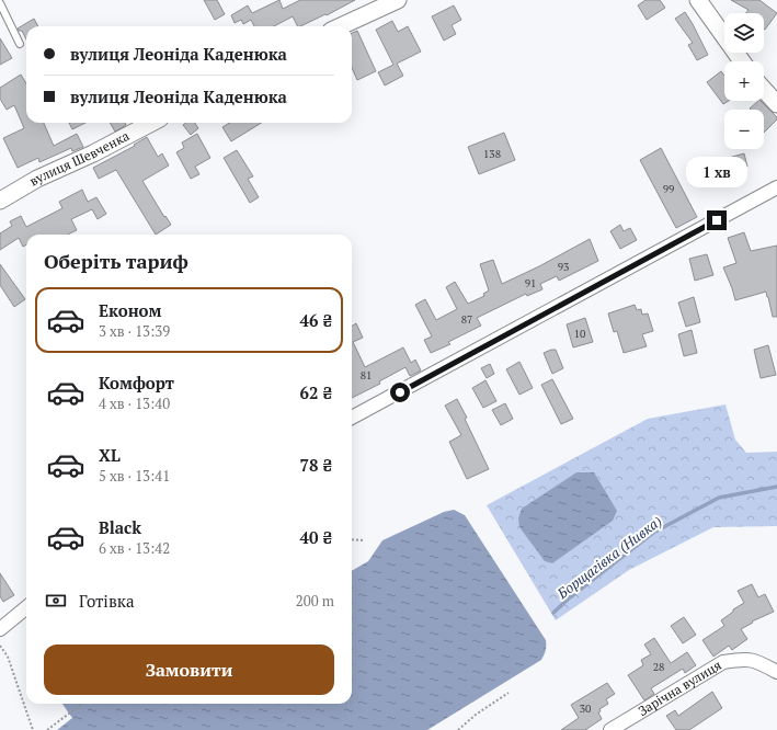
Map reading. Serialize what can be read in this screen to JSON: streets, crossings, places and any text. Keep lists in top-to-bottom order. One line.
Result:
{"streets":{"street":["вулиця Шевченка","Зарічна вулиця"]},"water":["Борщагівка (Нивка)"],"house_numbers":["138","99","93","91","87","10","81","28","30"],"page":{"map_buttons":["+","−"],"banner":["вулиця Леоніда Каденюка","вулиця Леоніда Каденюка"],"bubble":"1 хв","heading":"Оберіть тариф","list":[{"name":"Економ","note":"3 хв · 13:39","value":"46 ₴"},{"name":"Комфорт","note":"4 хв · 13:40","value":"62 ₴"},{"name":"XL","note":"5 хв · 13:41","value":"78 ₴"},{"name":"Black","note":"6 хв · 13:42","value":"40 ₴"}],"pay":["Готівка","200 m"],"buttons":"Замовити"}}
